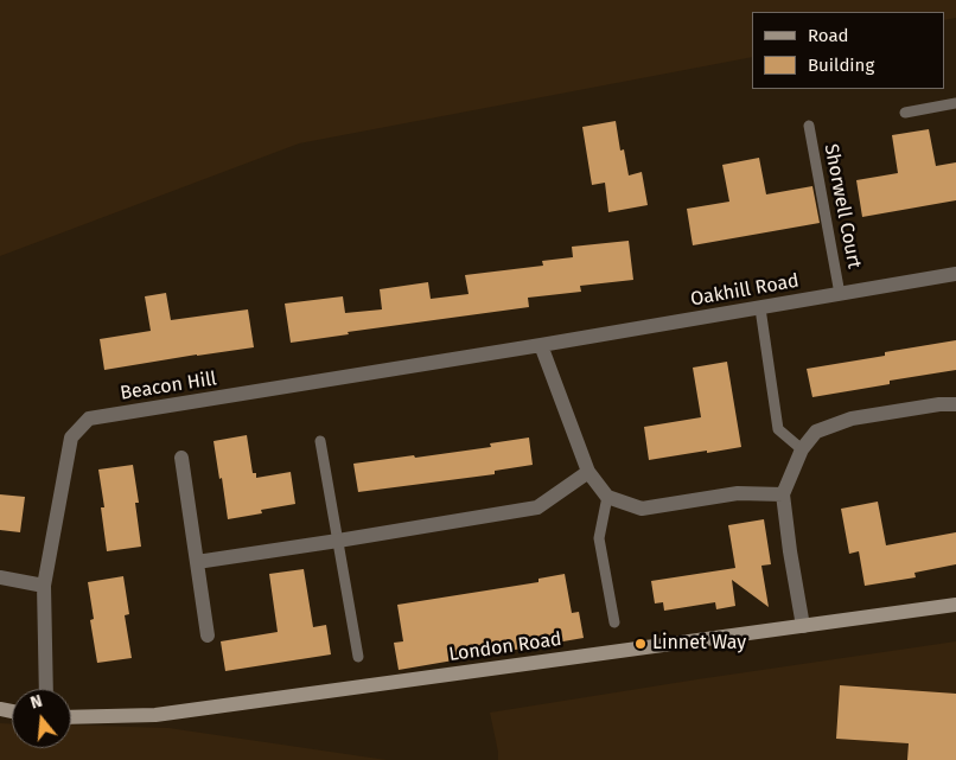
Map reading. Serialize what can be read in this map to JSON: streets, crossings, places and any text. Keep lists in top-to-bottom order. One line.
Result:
{"streets":{"street":["Oakhill Road","Beacon Hill","London Road"],"lane":["Shorwell Court"]},"crossings":[["Shorwell Court","Oakhill Road"],["Oakhill Road","Beacon Hill"]],"places":["Linnet Way"],"legend":["Road","Building"],"north":"top"}
